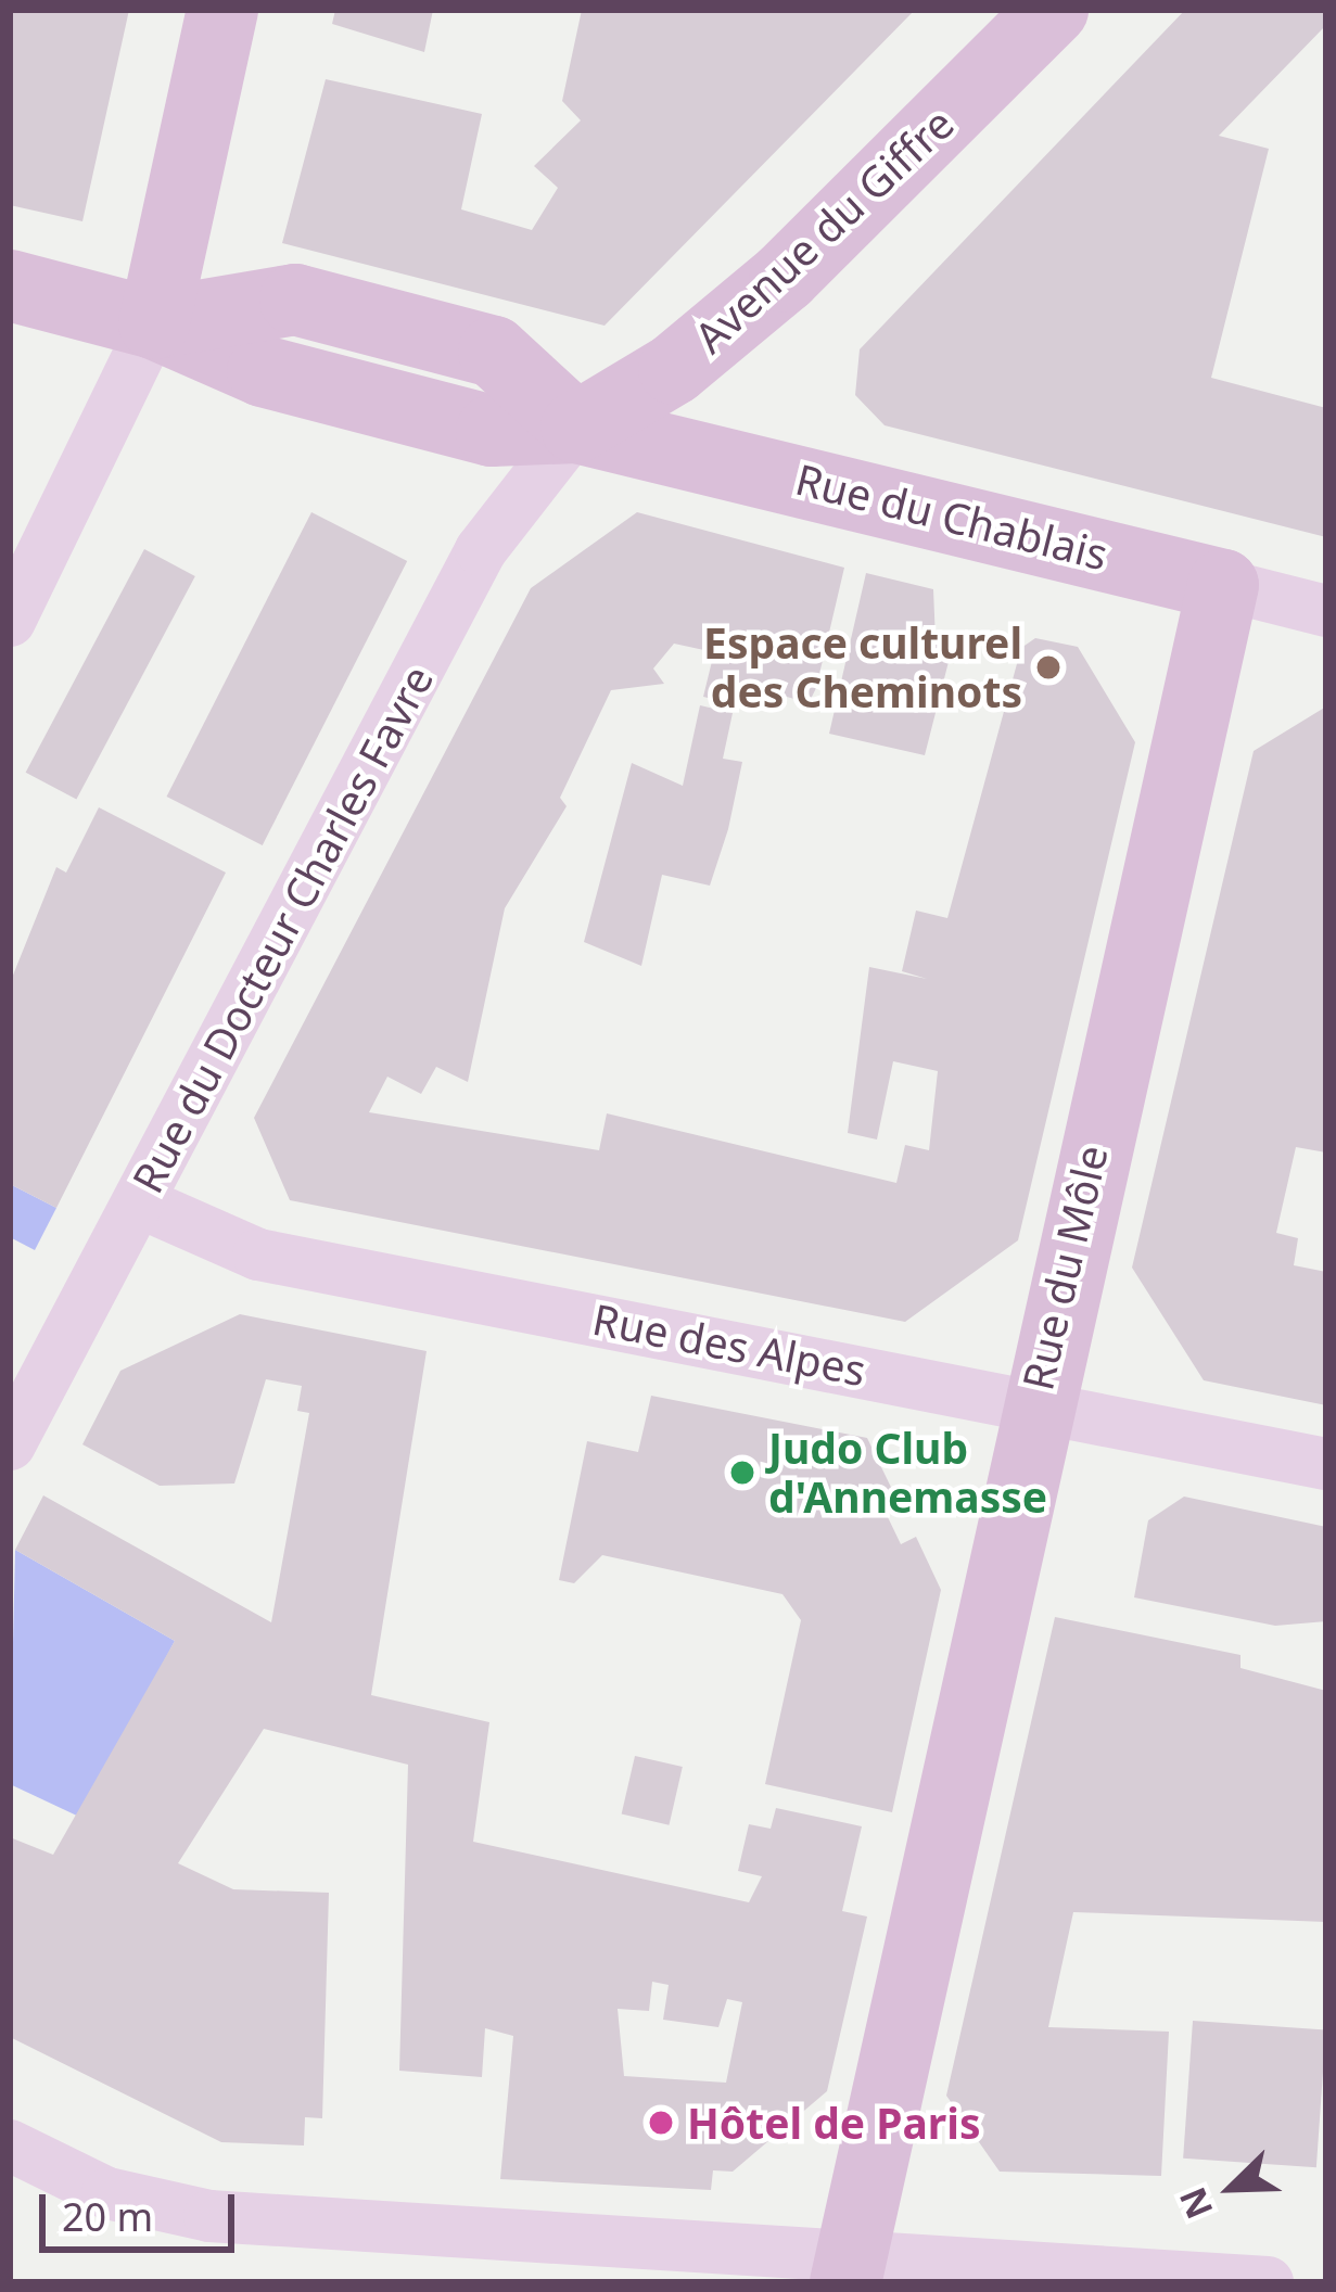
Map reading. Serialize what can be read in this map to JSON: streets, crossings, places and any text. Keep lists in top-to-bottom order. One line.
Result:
{"streets":{"street":["Avenue du Giffre","Rue du Chablais","Rue du Docteur Charles Favre","Rue du Môle","Rue des Alpes"]},"crossings":[["Avenue du Giffre","Rue du Chablais"],["Avenue du Giffre","Rue du Docteur Charles Favre"],["Rue du Chablais","Rue du Docteur Charles Favre"],["Rue du Chablais","Rue du Môle"],["Rue du Docteur Charles Favre","Rue des Alpes"],["Rue du Môle","Rue des Alpes"]],"places":["Espace culturel des Cheminots","Judo Club d'Annemasse","Hôtel de Paris"],"scale_bar":"20 m","north":"bottom left"}
